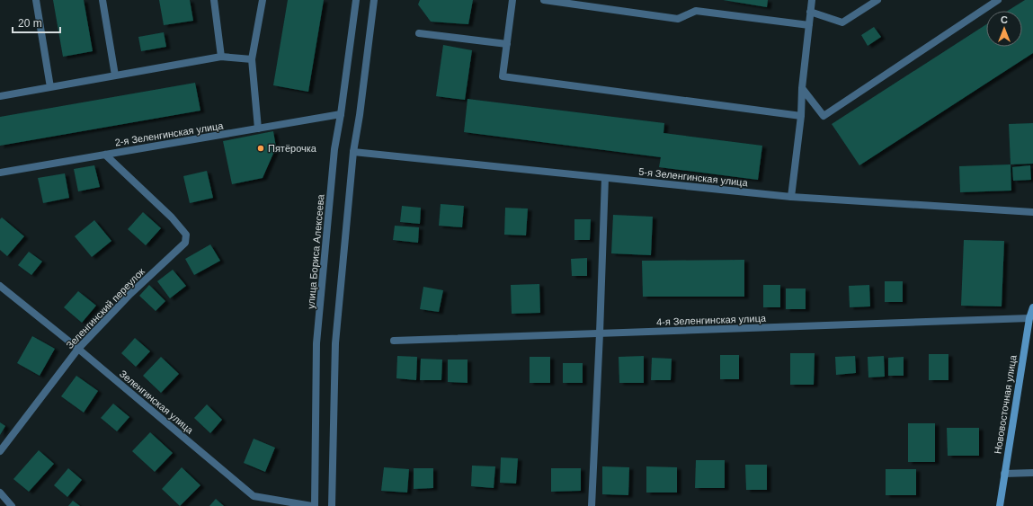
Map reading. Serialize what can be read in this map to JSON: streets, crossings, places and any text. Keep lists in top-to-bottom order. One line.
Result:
{"streets":{"main road":["Нововосточная улица"],"street":["2-я Зеленгинская улица","5-я Зеленгинская улица","улица Бориса Алексеева","Зеленгинский переулок","4-я Зеленгинская улица","Зеленгинская улица"]},"crossings":[["2-я Зеленгинская улица","улица Бориса Алексеева"],["2-я Зеленгинская улица","Зеленгинский переулок"],["Зеленгинский переулок","Зеленгинская улица"],["4-я Зеленгинская улица","Нововосточная улица"]],"places":["Пятёрочка"],"scale_bar":"20 m","north":"top"}
